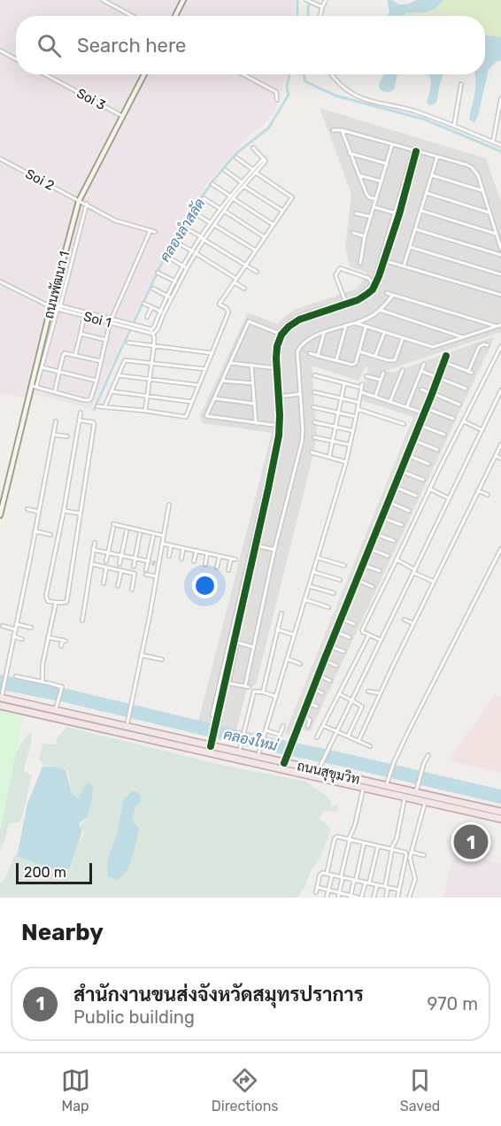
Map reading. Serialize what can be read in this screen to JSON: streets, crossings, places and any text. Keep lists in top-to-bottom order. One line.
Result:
{"streets":{"highway":["ถนนสุขุมวิท"],"main road":["ถนนพัฒนา 1"],"street":["Soi 3","Soi 2","Soi 1"]},"crossings":[["Soi 3","ถนนพัฒนา 1"],["Soi 2","ถนนพัฒนา 1"]],"water":["คลองลำสลัด","คลองใหม่"],"scale_bar":"200 m","page":{"search":"Search here","pins":"1","scale":"200 m","heading":"Nearby","list":[{"mark":"1","name":"สำนักงานขนส่งจังหวัดสมุทรปราการ","note":"Public building","value":"970 m"}],"nav":["Map","Directions","Saved"]}}
